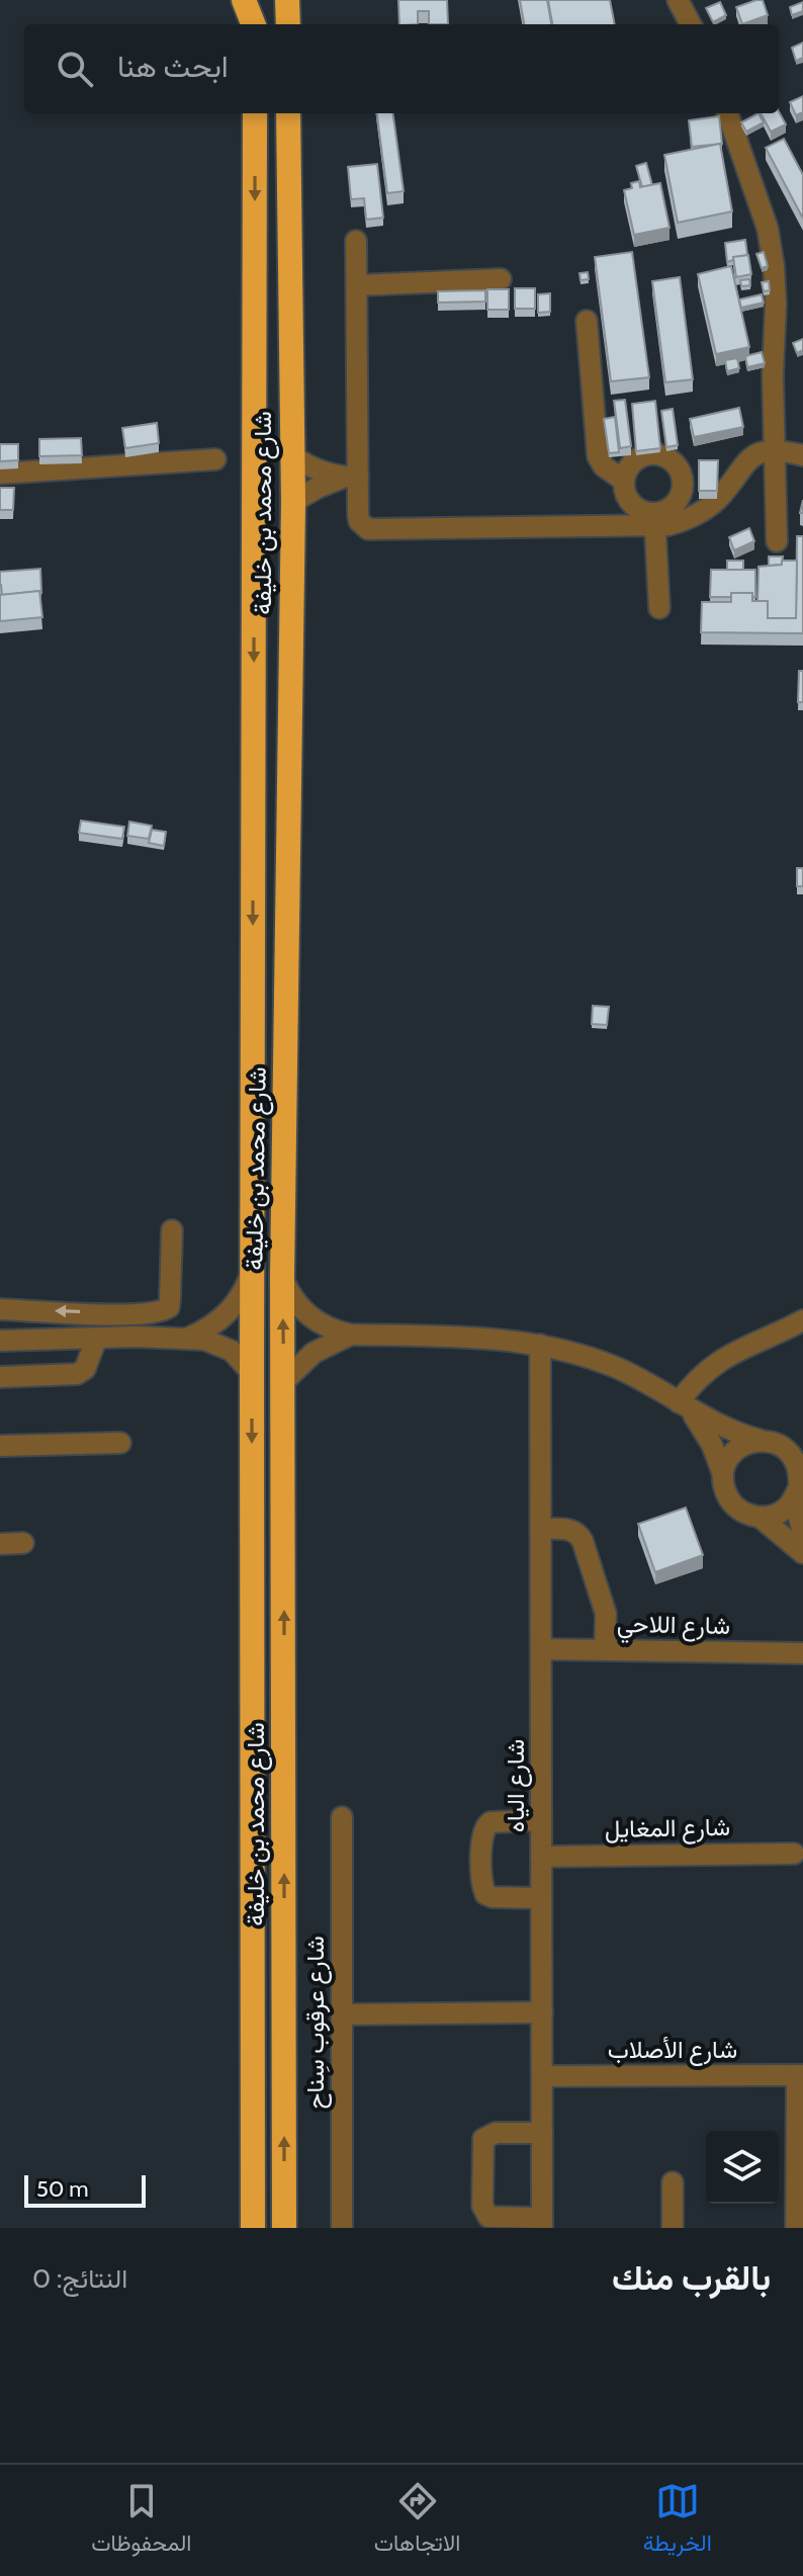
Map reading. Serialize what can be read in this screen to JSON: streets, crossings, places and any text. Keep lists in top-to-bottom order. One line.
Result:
{"streets":{"highway":["شارع محمد بن خليفة"],"street":["شارع اللاحي","شارع الياه","شارع المغايل","شارع عرقوب سِناح","شارع الأصلاب"]},"crossings":[["شارع اللاحي","شارع الياه"],["شارع الياه","شارع المغايل"],["شارع الياه","شارع الأصلاب"]],"scale_bar":"50 m","page":{"search":"ابحث هنا","scale":"50 m","heading":["بالقرب منك","النتائج: 0"],"nav":["الخريطة","الاتجاهات","المحفوظات"]}}
